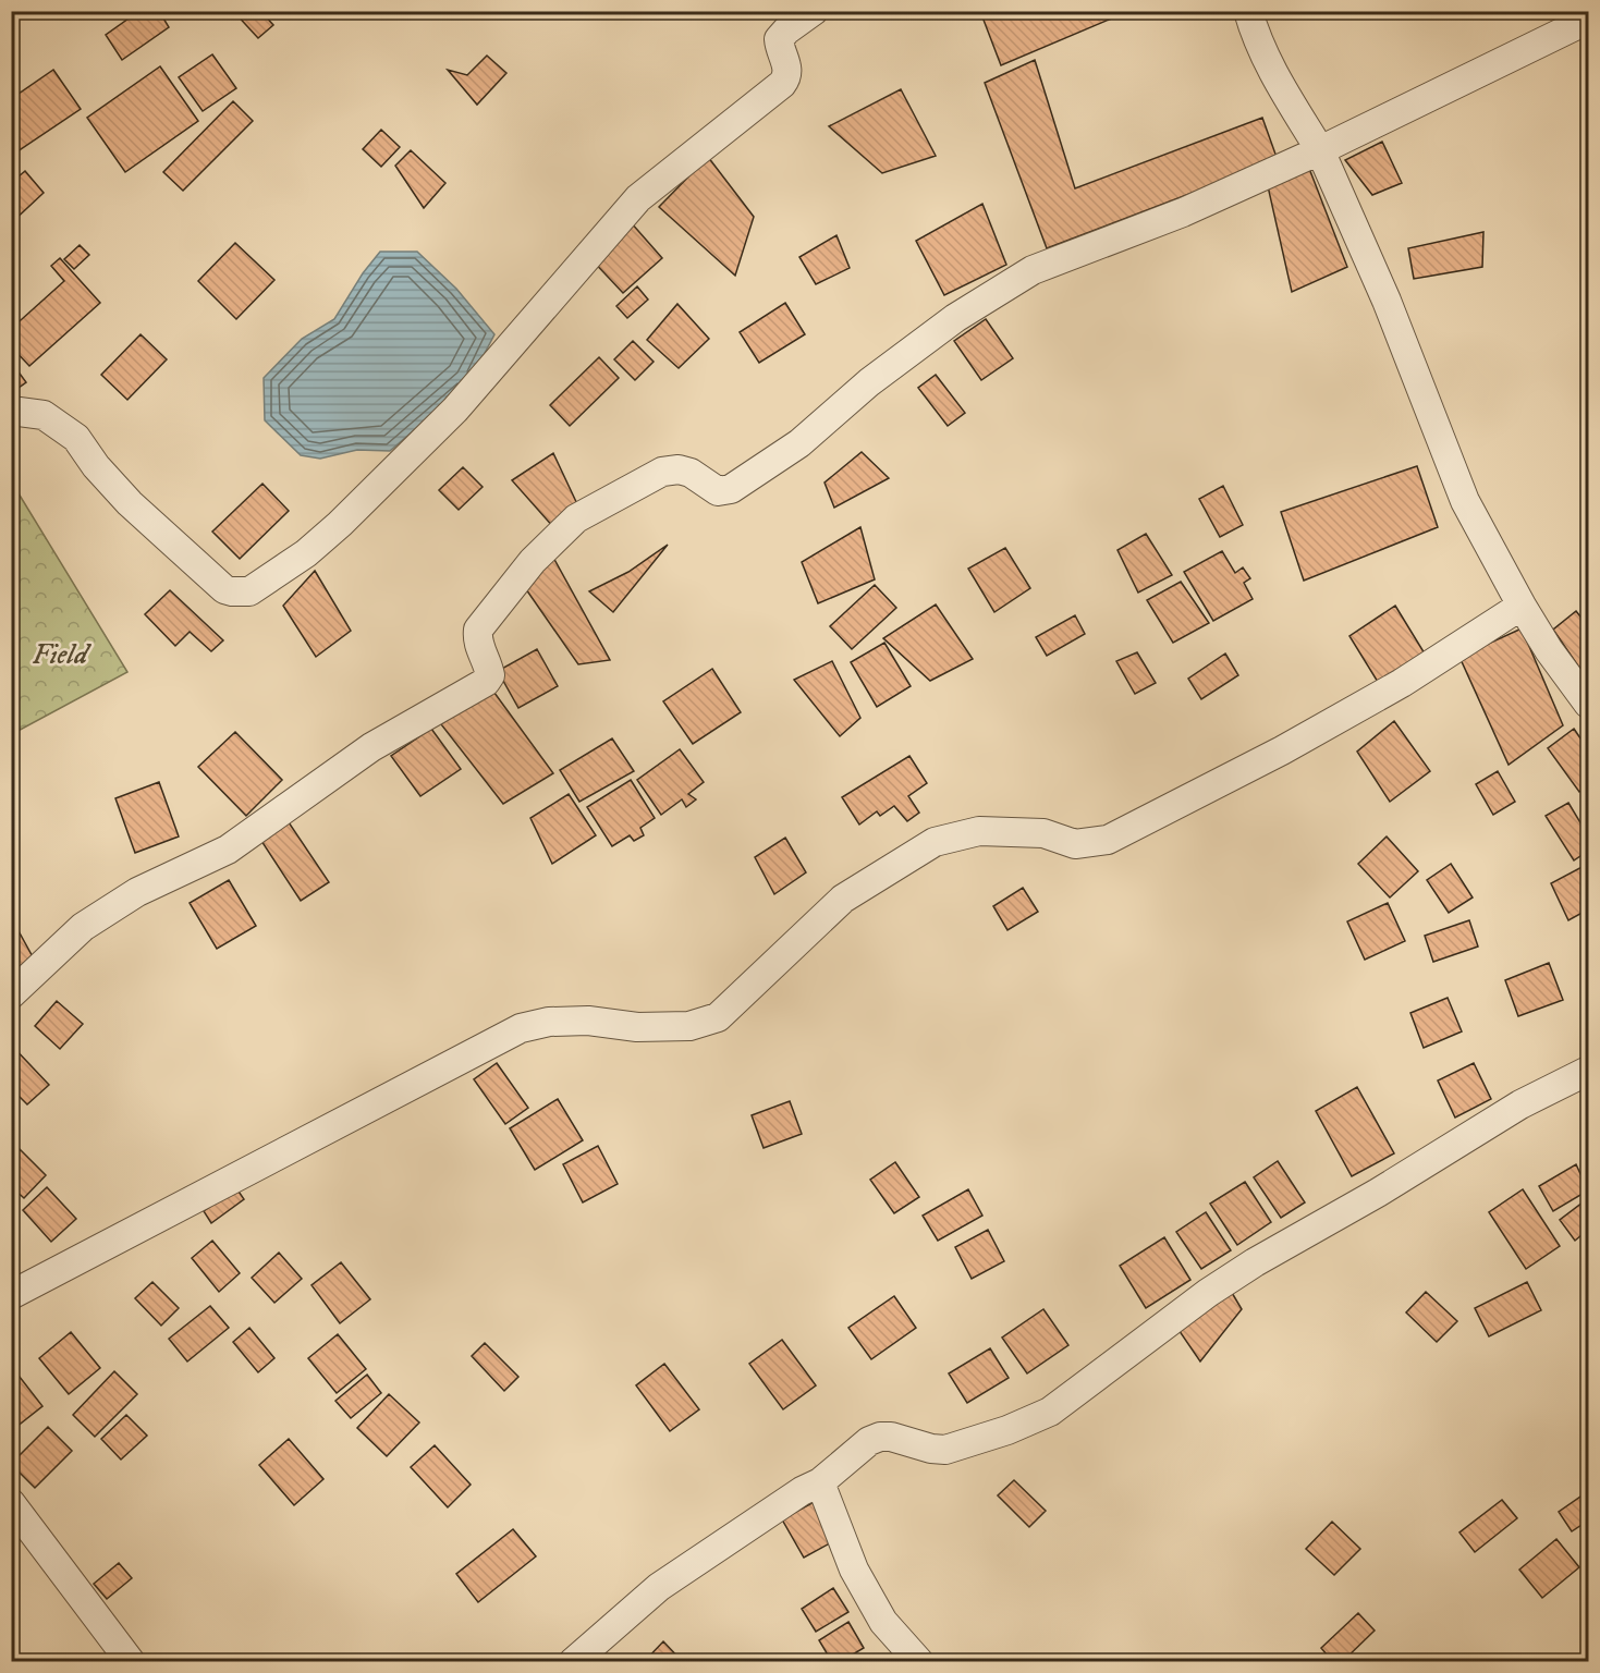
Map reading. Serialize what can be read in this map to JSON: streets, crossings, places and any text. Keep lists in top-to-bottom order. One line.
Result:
{"parks":["Field"]}
